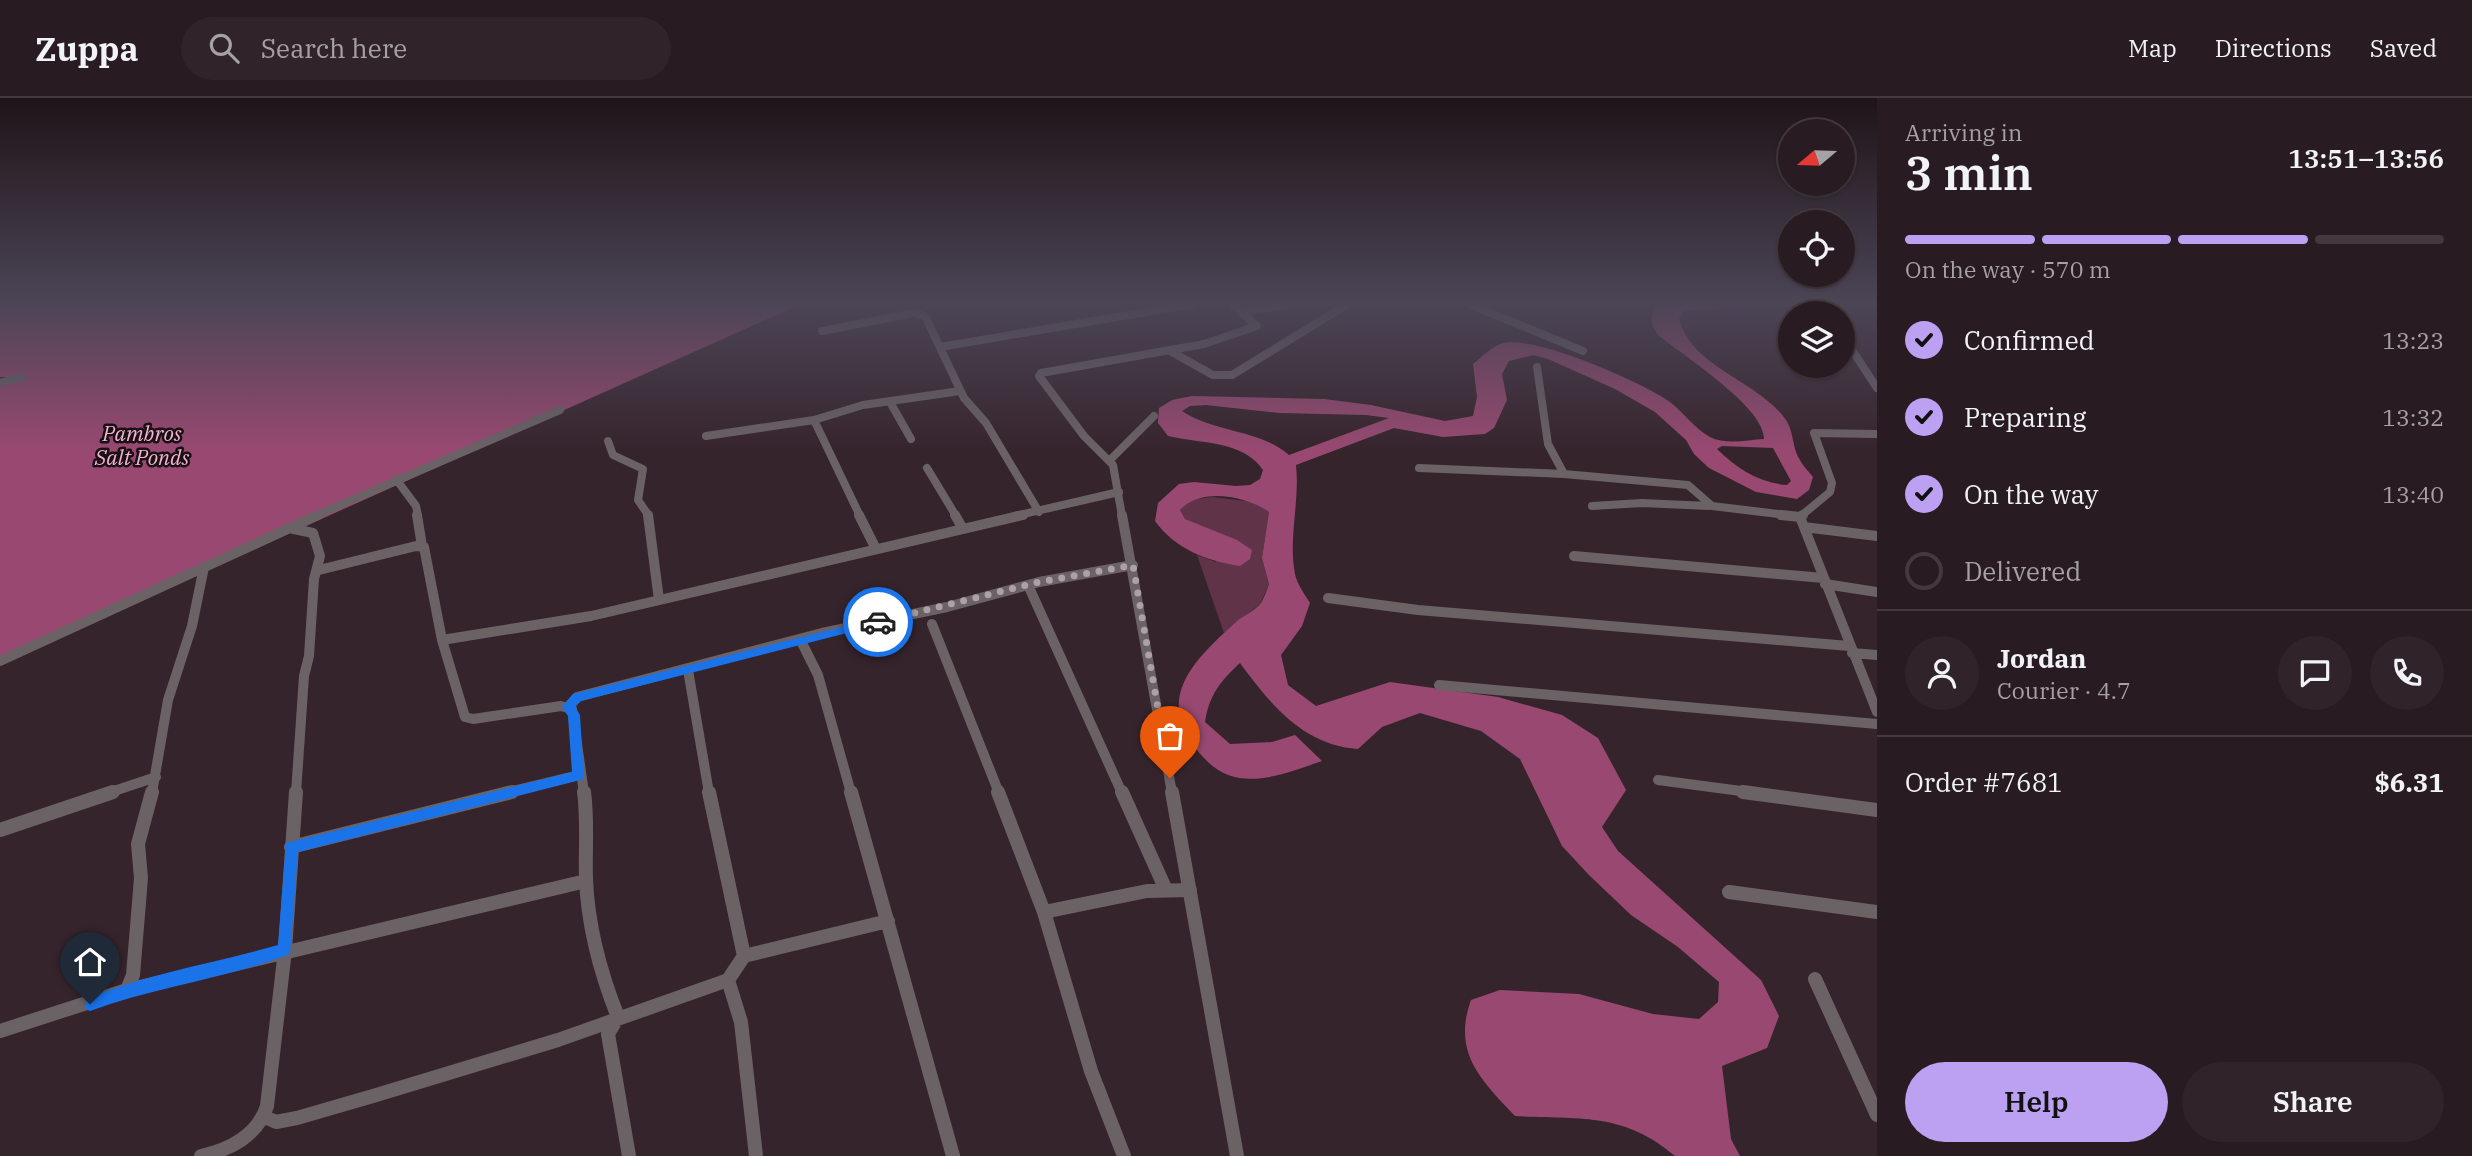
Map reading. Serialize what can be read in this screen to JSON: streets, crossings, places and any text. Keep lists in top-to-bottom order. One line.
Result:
{"water":["Pambros Salt Ponds"],"north":"left","page":{"header":"Zuppa","search":"Search here","nav":["Map","Directions","Saved"],"heading":["3 min","Arriving in","13:51–13:56"],"panel":["Jordan","Courier · 4.7","Order #7681","$6.31"],"bar":"On the way · 570 m","list":[["Confirmed","13:23"],["Preparing","13:32"],["On the way","13:40"],"Delivered"],"buttons":["Help","Share"]}}
